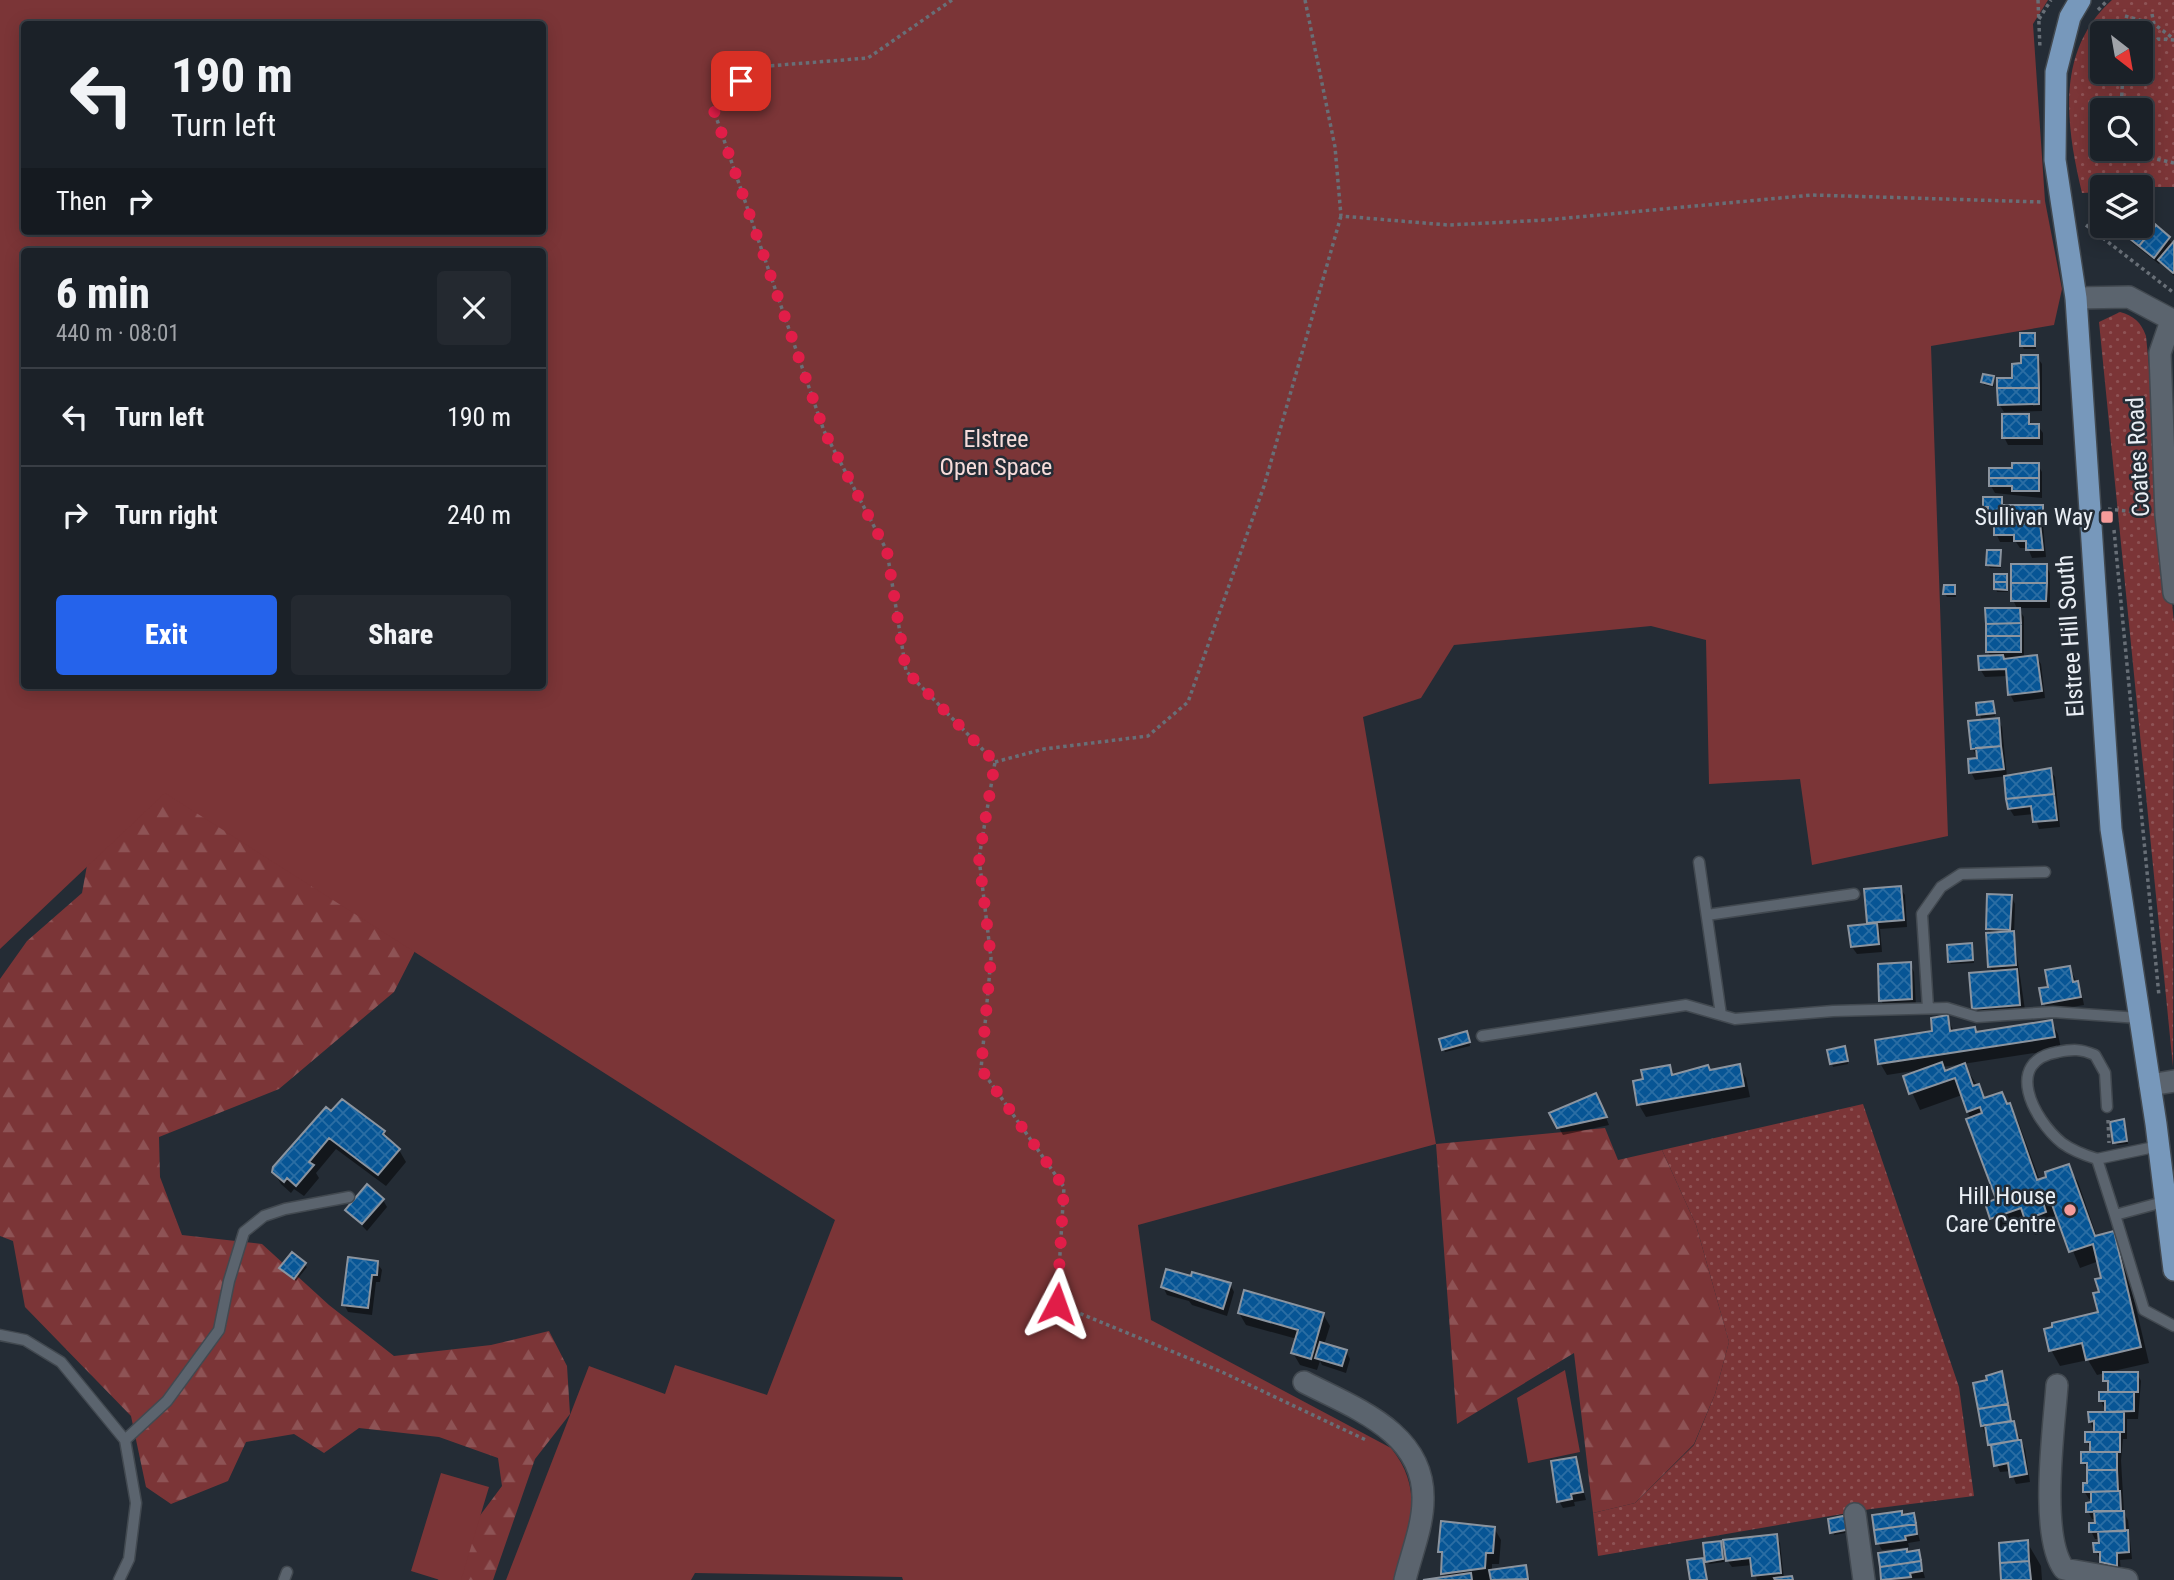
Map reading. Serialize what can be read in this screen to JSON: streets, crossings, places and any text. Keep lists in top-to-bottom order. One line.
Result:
{"streets":{"main road":["Elstree Hill South"],"street":["Coates Road"]},"parks":["Elstree Open Space"],"places":{"transit":["Sullivan Way"],"other":["Hill House Care Centre"]},"north":"bottom right","page":{"turn":["190 m","Turn left"],"then":"Then","heading":["6 min","440 m · 08:01"],"list":[{"name":"Turn left","value":"190 m"},{"name":"Turn right","value":"240 m"}],"buttons":["Exit","Share"]}}
